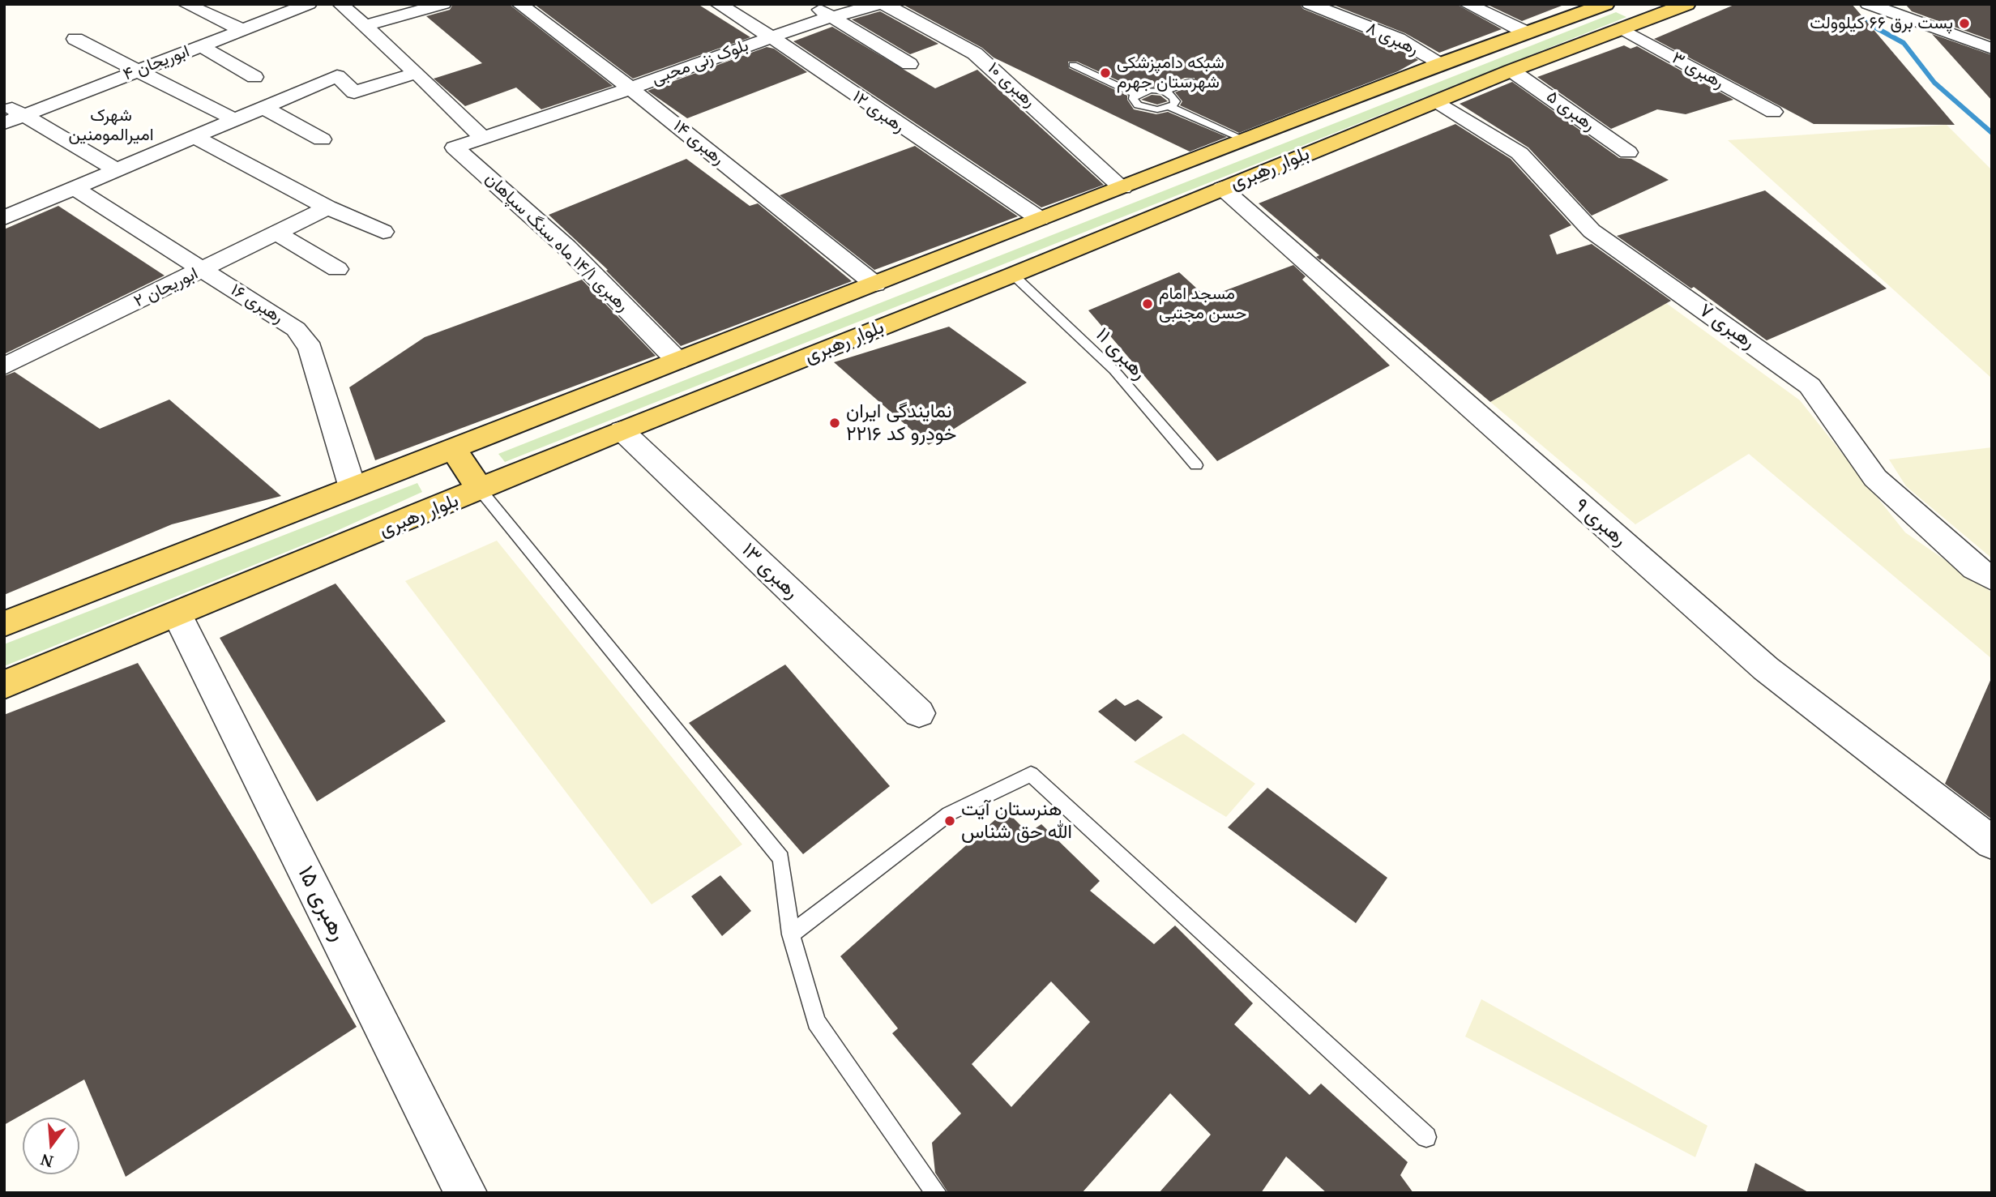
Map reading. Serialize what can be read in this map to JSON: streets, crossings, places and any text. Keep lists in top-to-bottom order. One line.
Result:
{"streets":{"main road":["بلوار رهبری"],"street":["رهبری ۸","بلوک زنی محبی","ابوریحان ۴","رهبری ۳","رهبری ۱۰","رهبری ۵","رهبری ۱۲","رهبری ۱۴","رهبری ۱۴/۱ ماه سنگ سپاهان","ابوریحان ۲","رهبری ۱۶","رهبری ۷","رهبری ۹","رهبری ۱۳","رهبری ۱۵"],"lane":["رهبری ۱۱"]},"crossings":[["رهبری ۸","بلوار رهبری"],["بلوک زنی محبی","رهبری ۱۲"],["بلوک زنی محبی","رهبری ۱۴"],["بلوک زنی محبی","رهبری ۱۴/۱ ماه سنگ سپاهان"],["رهبری ۳","بلوار رهبری"],["رهبری ۱۰","بلوار رهبری"],["رهبری ۵","بلوار رهبری"],["رهبری ۱۲","بلوار رهبری"],["رهبری ۱۴","بلوار رهبری"],["رهبری ۱۴","رهبری ۱۴/۱ ماه سنگ سپاهان"],["بلوار رهبری","رهبری ۱۴/۱ ماه سنگ سپاهان"],["بلوار رهبری","رهبری ۱۶"],["بلوار رهبری","رهبری ۷"],["بلوار رهبری","رهبری ۱۱"],["بلوار رهبری","رهبری ۹"],["بلوار رهبری","رهبری ۱۳"],["بلوار رهبری","رهبری ۱۵"],["ابوریحان ۲","رهبری ۱۶"]],"districts":["شهرک امیرالمومنین"],"places":["پست برق ۶۶ کیلوولت","شبکه دامپزشکی شهرستان جهرم","مسجد امام حسن مجتبی","نمایندگی ایران خودرو کد ۲۲۱۶","هنرستان آیت الله حق شناس"],"north":"bottom"}
